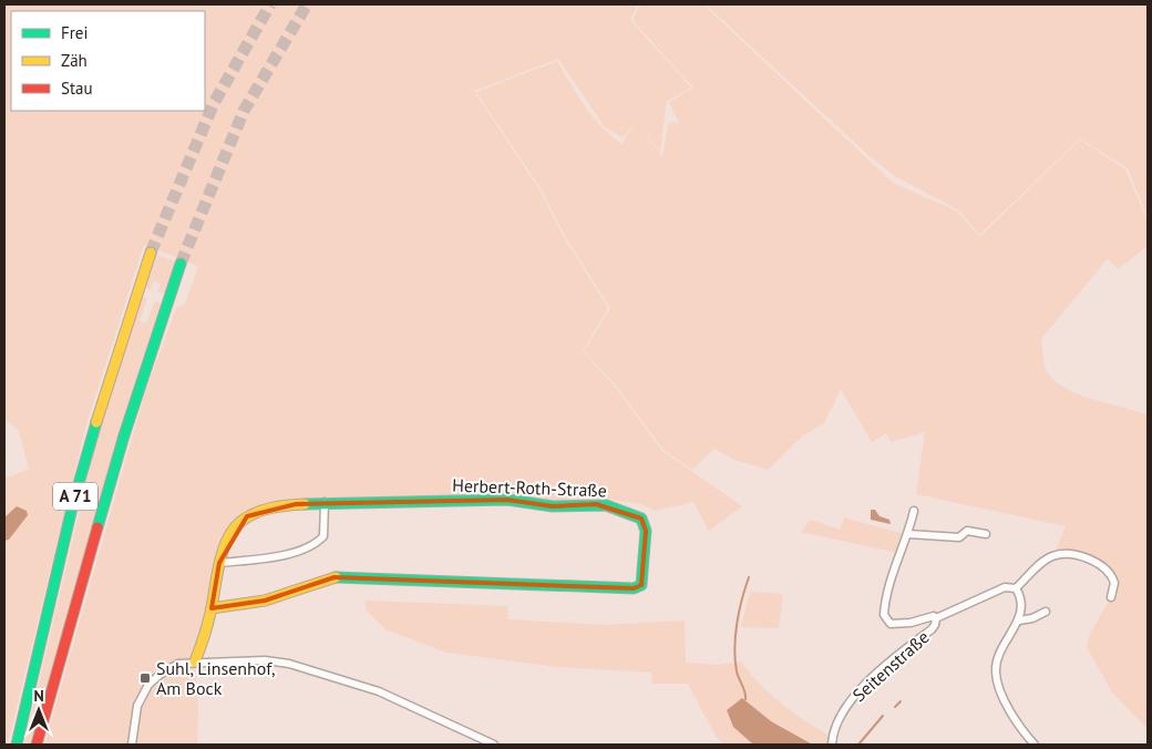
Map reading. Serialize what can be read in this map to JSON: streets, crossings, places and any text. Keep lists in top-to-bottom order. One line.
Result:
{"streets":{"main road":["Herbert-Roth-Straße","A 71"],"street":["Seitenstraße"]},"places":{"transit":["Suhl, Linsenhof, Am Bock"]},"legend":["Frei","Zäh","Stau"],"north":"top"}
